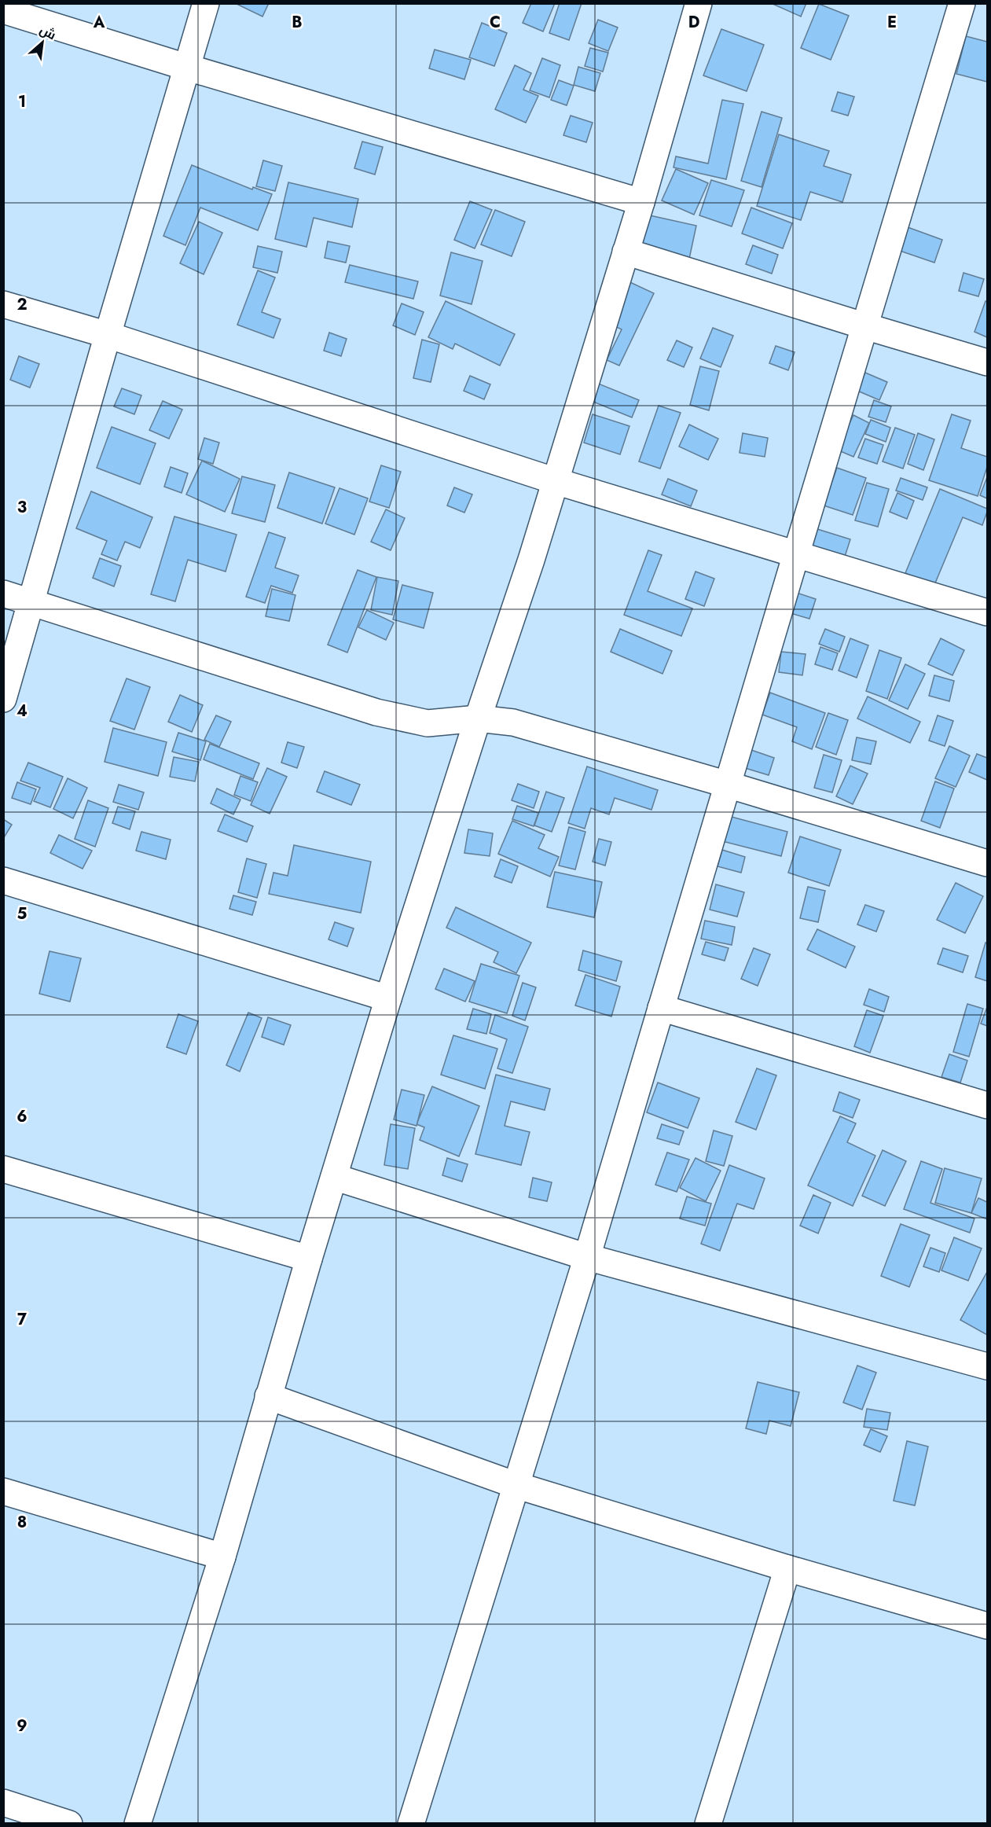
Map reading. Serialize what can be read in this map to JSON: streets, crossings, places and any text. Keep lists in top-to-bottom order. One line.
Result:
{"north":"top right","grid":{"columns":["A","B","C","D","E"],"rows":["1","2","3","4","5","6","7","8","9"]}}
